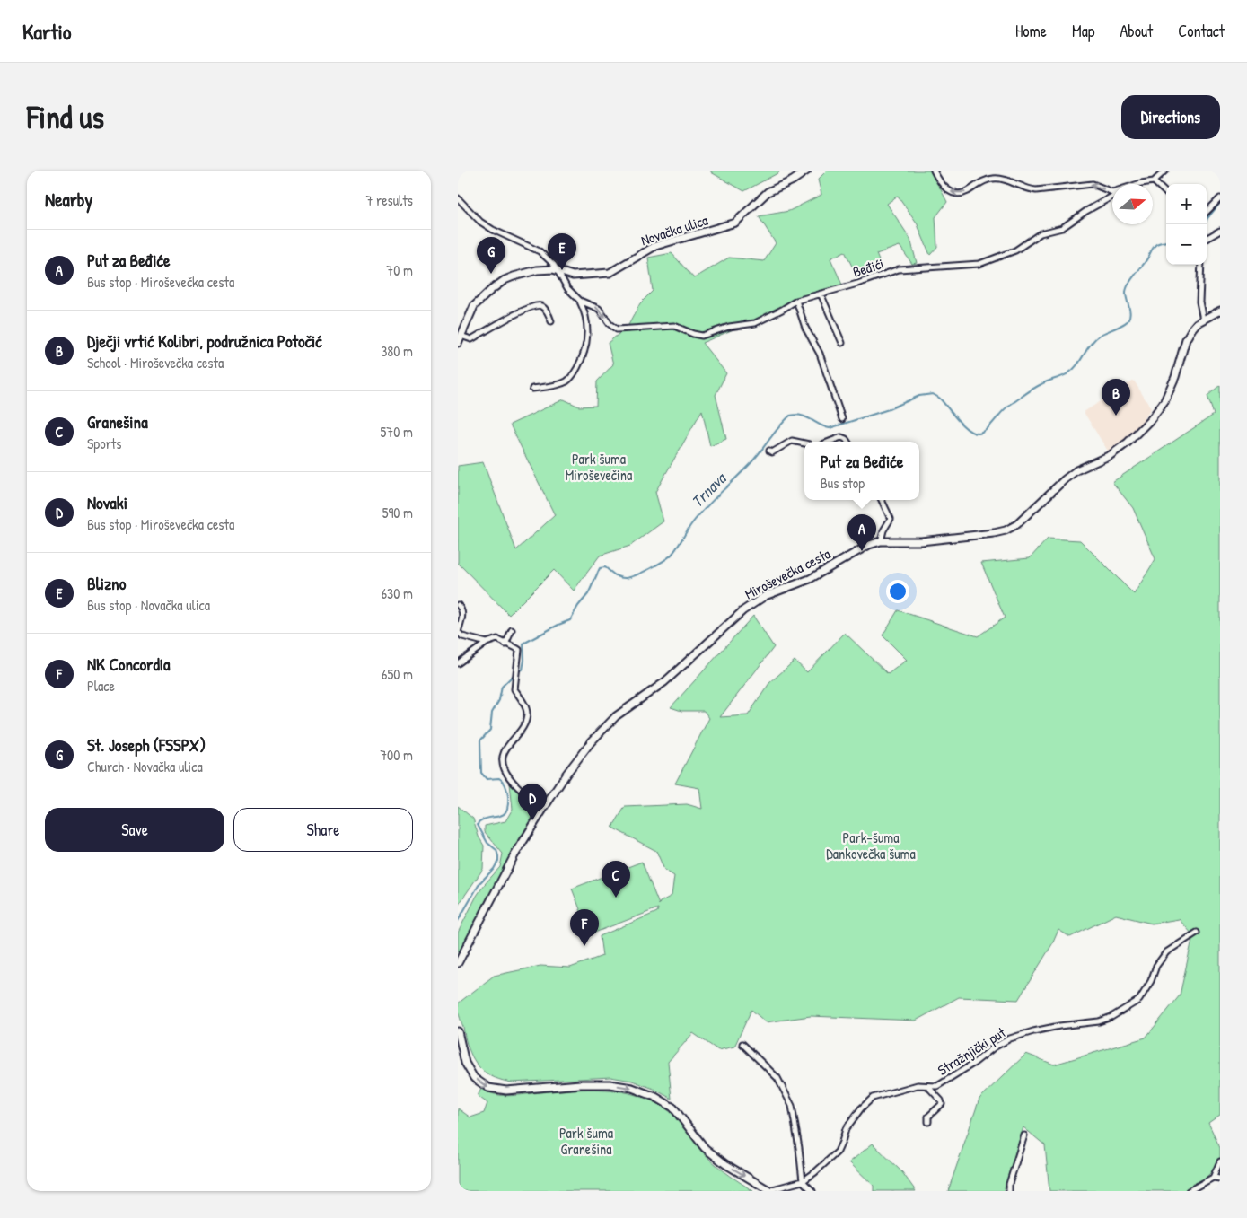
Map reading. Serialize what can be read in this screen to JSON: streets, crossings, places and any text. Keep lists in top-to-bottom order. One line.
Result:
{"streets":{"main road":["Novačka ulica","Miroševečka cesta"],"street":["Beđići","Stražnjički put"]},"one_way":["Beđići"],"water":["Trnava"],"parks":["Park šuma Miroševečina","Park-šuma Dankovečka šuma","Park šuma Granešina"],"north":"right","page":{"header":"Kartio","nav":["Home","Map","About","Contact"],"buttons":["Directions",["Save","Share"]],"title":"Find us","heading":["Nearby","7 results"],"map_buttons":["+","−"],"list":[{"mark":"A","name":"Put za Beđiće","note":"Bus stop · Miroševečka cesta","value":"70 m"},{"mark":"B","name":"Dječji vrtić Kolibri, podružnica Potočić","note":"School · Miroševečka cesta","value":"380 m"},{"mark":"C","name":"Granešina","note":"Sports","value":"570 m"},{"mark":"D","name":"Novaki","note":"Bus stop · Miroševečka cesta","value":"590 m"},{"mark":"E","name":"Blizno","note":"Bus stop · Novačka ulica","value":"630 m"},{"mark":"F","name":"NK Concordia","note":"Place","value":"650 m"},{"mark":"G","name":"St. Joseph (FSSPX)","note":"Church · Novačka ulica","value":"700 m"}],"pins":["E","G","B","A","D","C","F"],"popup":["Put za Beđiće","Bus stop"]}}
